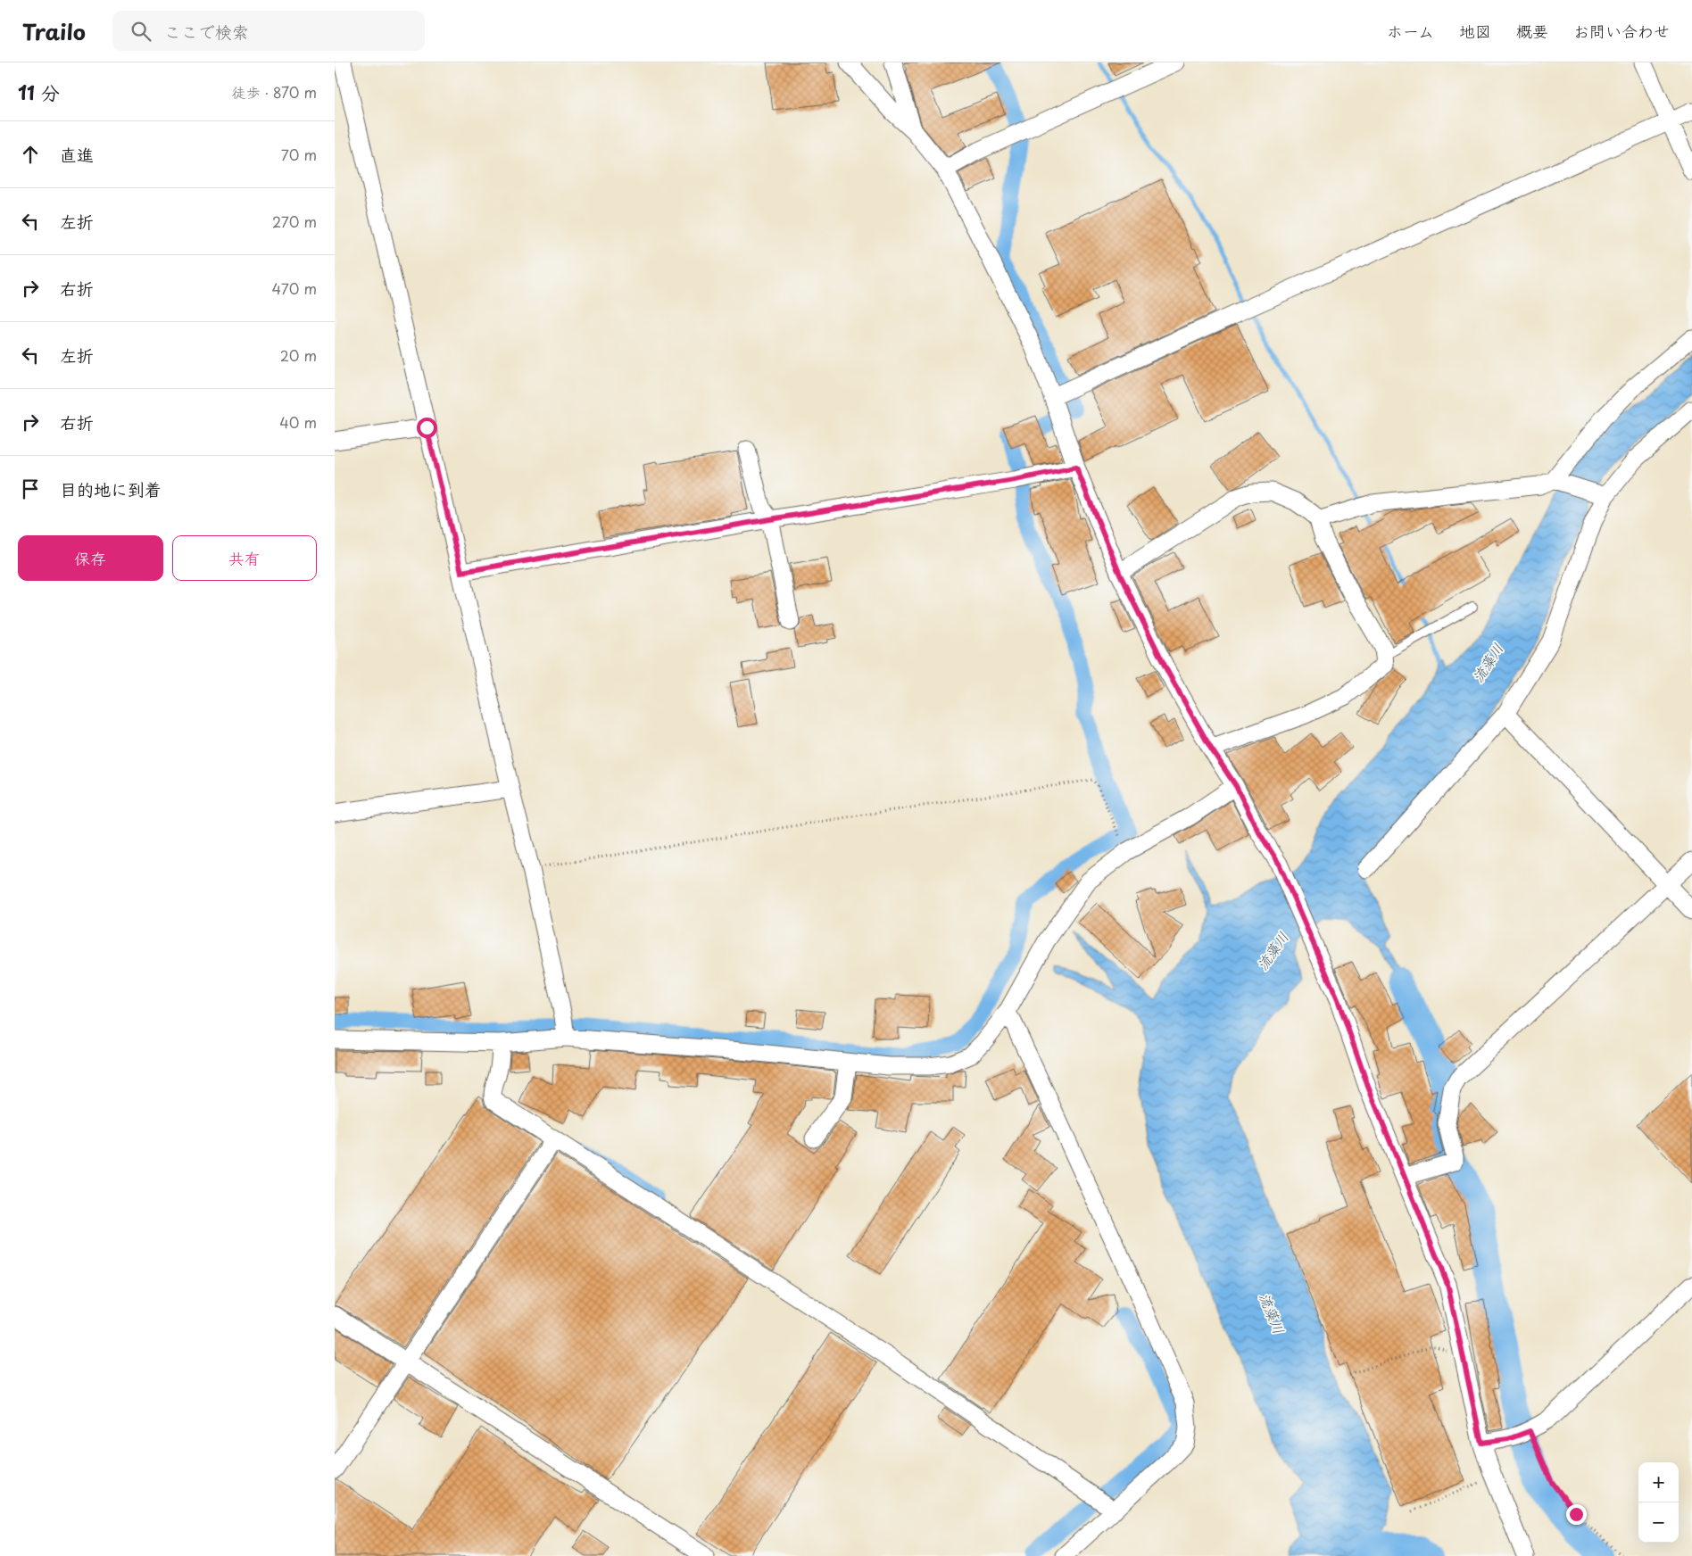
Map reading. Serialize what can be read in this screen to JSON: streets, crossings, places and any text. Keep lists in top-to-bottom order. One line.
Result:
{"water":["流藻川"],"page":{"header":"Trailo","search":"ここで検索","nav":["ホーム","地図","概要","お問い合わせ"],"heading":["11 分","徒歩 · 870 m"],"list":[["直進","70 m"],["左折","270 m"],["右折","470 m"],["左折","20 m"],["右折","40 m"],"目的地に到着"],"buttons":["保存","共有"],"map_buttons":["+","−"]}}
